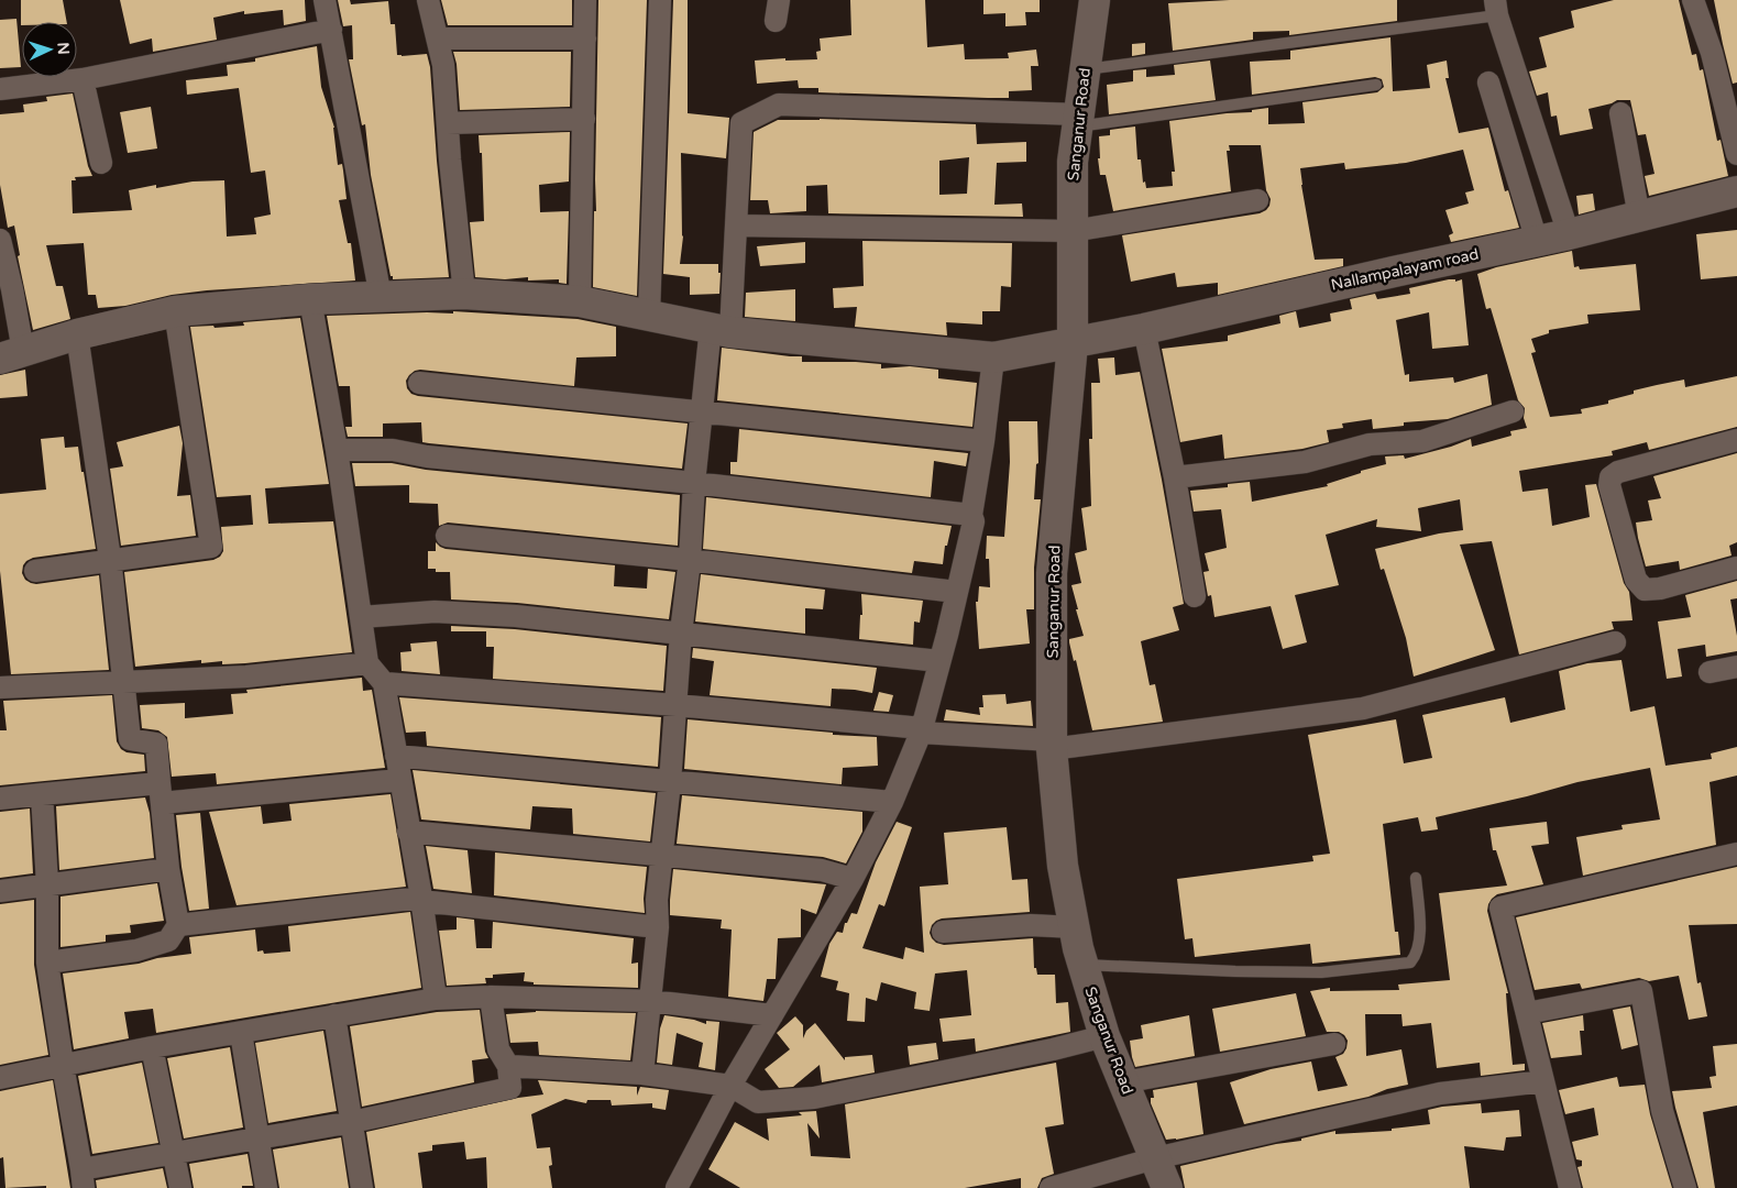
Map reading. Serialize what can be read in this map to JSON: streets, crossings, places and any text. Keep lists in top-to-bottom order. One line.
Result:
{"streets":{"street":["Sanganur Road","Nallampalayam road"]},"crossings":[["Sanganur Road","Nallampalayam road"]],"north":"right"}
